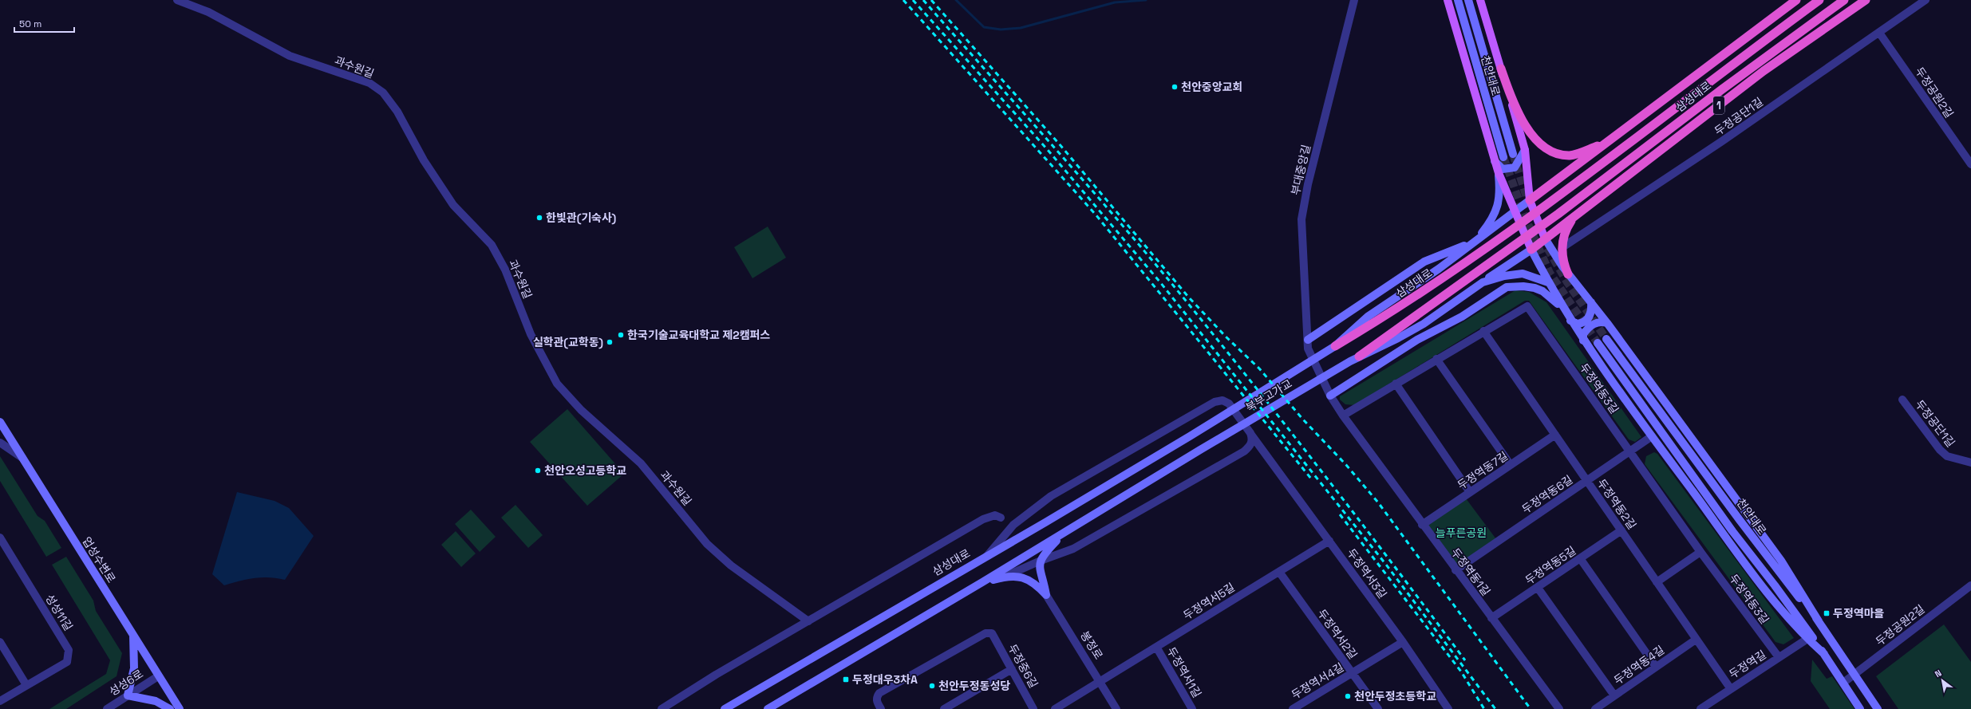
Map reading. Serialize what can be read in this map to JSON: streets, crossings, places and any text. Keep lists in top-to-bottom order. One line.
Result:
{"streets":{"highway":["삼성대로","1"],"main road":["천안대로","북부고가교","업성수변로"],"street":["과수원길","두정공원2길","두정공단1길","부대중앙길","두정역동3길","두정역동7길","두정역동6길","두정역동2길","두정역동5길","두정역동1길","두정역서3길","두정역서5길","성성11길","두정역서2길","봉정로","두정역길","두정역동4길","두정중6길","두정역서1길","두정역서4길","성성6로"]},"crossings":[["천안대로","두정공원2길"],["두정공원2길","두정공단1길"],["삼성대로","북부고가교"],["삼성대로","두정역서3길"],["부대중앙길","두정역동1길"],["두정역동3길","두정역동6길"],["두정역동3길","두정역동2길"],["두정역동3길","두정역동1길"],["두정역동3길","두정역길"],["두정역동7길","두정역동2길"],["두정역동7길","두정역동1길"],["두정역동6길","두정역동2길"],["두정역동6길","두정역동1길"],["두정역동2길","두정역동5길"],["두정역동2길","두정역길"],["두정역동2길","두정역동4길"],["업성수변로","성성6로"],["두정역동5길","두정역동1길"],["두정역서3길","두정역서5길"],["두정역서3길","두정역서4길"],["두정역서5길","두정역서2길"],["두정역서5길","봉정로"],["두정역서5길","두정역서1길"],["두정역서2길","두정역서4길"]],"parks":["늘푸른공원"],"places":{"other":["천안중앙교회","한빛관(기숙사)","한국기술교육대학교 제2캠퍼스","실학관(교학동)","천안오성고등학교","천안두정동성당","천안두정초등학교"],"transit":["두정역마을","두정대우3차A"]},"scale_bar":"50 m","north":"top left"}
